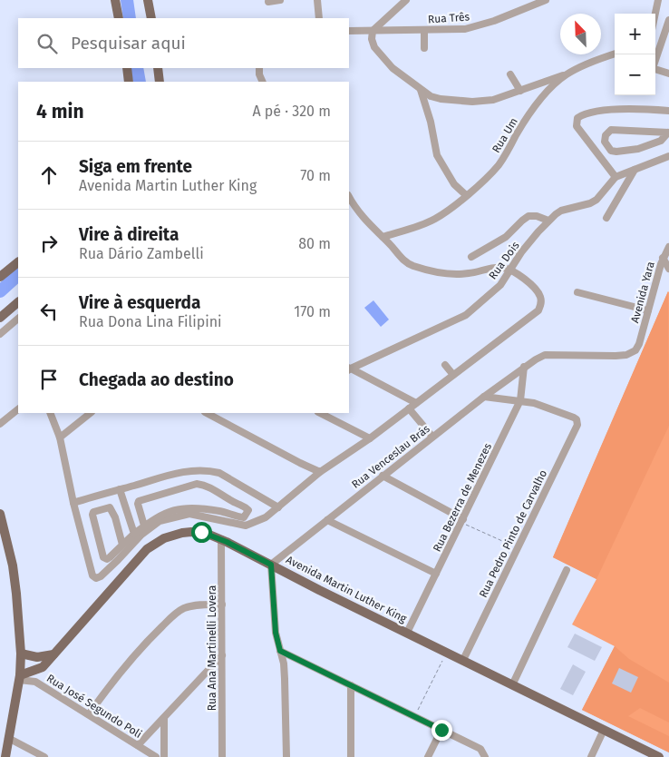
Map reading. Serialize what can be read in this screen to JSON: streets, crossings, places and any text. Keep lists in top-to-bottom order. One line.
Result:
{"streets":{"main road":["Avenida Martin Luther King"],"street":["Rua Três","Rua Um","Rua Dois","Avenida Yara","Rua Venceslau Brás","Rua Bezerra de Menezes","Rua Pedro Pinto de Carvalho","Rua Ana Martinelli Lovera","Rua José Segundo Poli"]},"crossings":[["Avenida Yara","Rua Venceslau Brás"],["Rua Venceslau Brás","Rua Bezerra de Menezes"],["Rua Venceslau Brás","Avenida Martin Luther King"],["Rua Bezerra de Menezes","Rua Pedro Pinto de Carvalho"],["Rua Bezerra de Menezes","Avenida Martin Luther King"],["Rua Pedro Pinto de Carvalho","Avenida Martin Luther King"],["Avenida Martin Luther King","Rua Ana Martinelli Lovera"],["Avenida Martin Luther King","Rua José Segundo Poli"]],"north":"top left","page":{"map_buttons":["+","−"],"search":"Pesquisar aqui","heading":["4 min","A pé · 320 m"],"list":[["Siga em frente","Avenida Martin Luther King","70 m"],["Vire à direita","Rua Dário Zambelli","80 m"],["Vire à esquerda","Rua Dona Lina Filipini","170 m"],"Chegada ao destino"]}}
